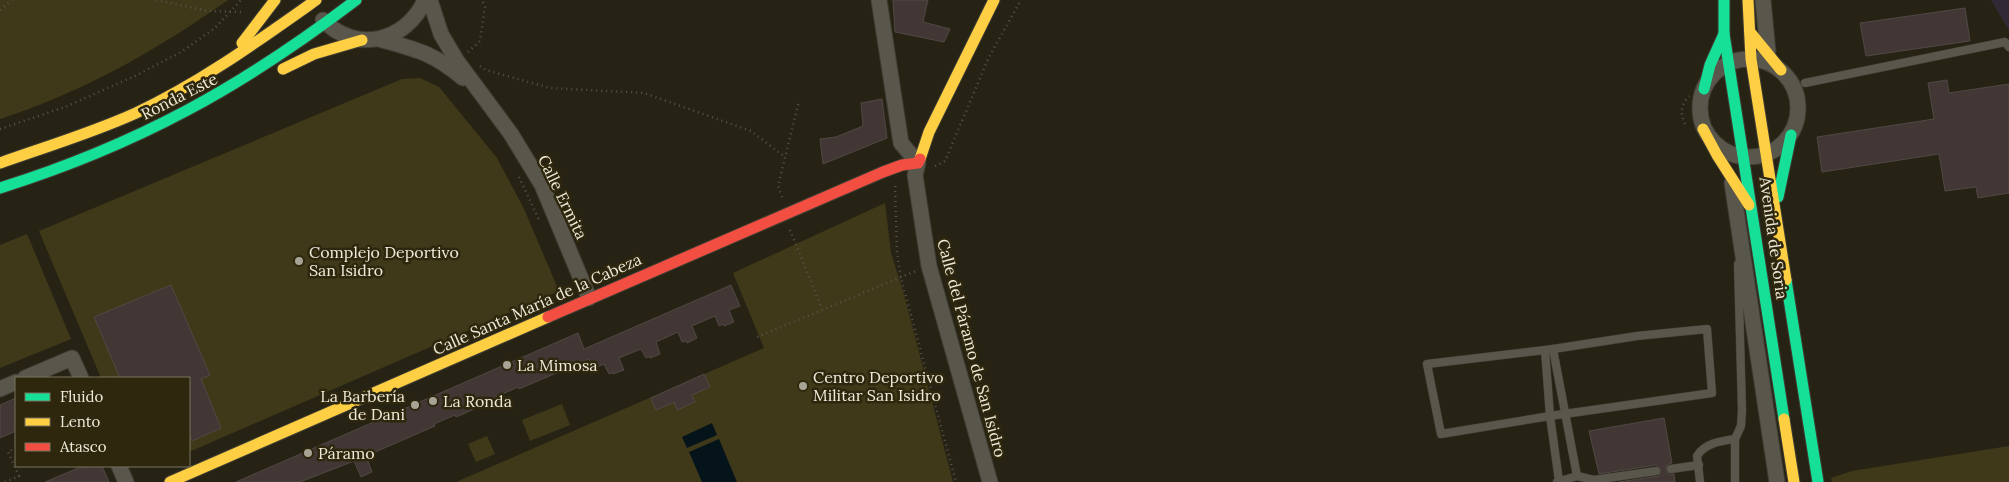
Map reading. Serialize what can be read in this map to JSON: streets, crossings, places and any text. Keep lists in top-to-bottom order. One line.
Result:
{"streets":{"main road":["Ronda Este","Avenida de Soria","Calle Santa María de la Cabeza","Calle del Páramo de San Isidro"],"street":["Calle Ermita"]},"crossings":[["Calle Ermita","Calle Santa María de la Cabeza"],["Calle Santa María de la Cabeza","Calle del Páramo de San Isidro"]],"places":["Complejo Deportivo San Isidro","La Mimosa","Centro Deportivo Militar San Isidro","La Ronda","La Barbería de Dani","Páramo"],"legend":["Fluido","Lento","Atasco"]}
